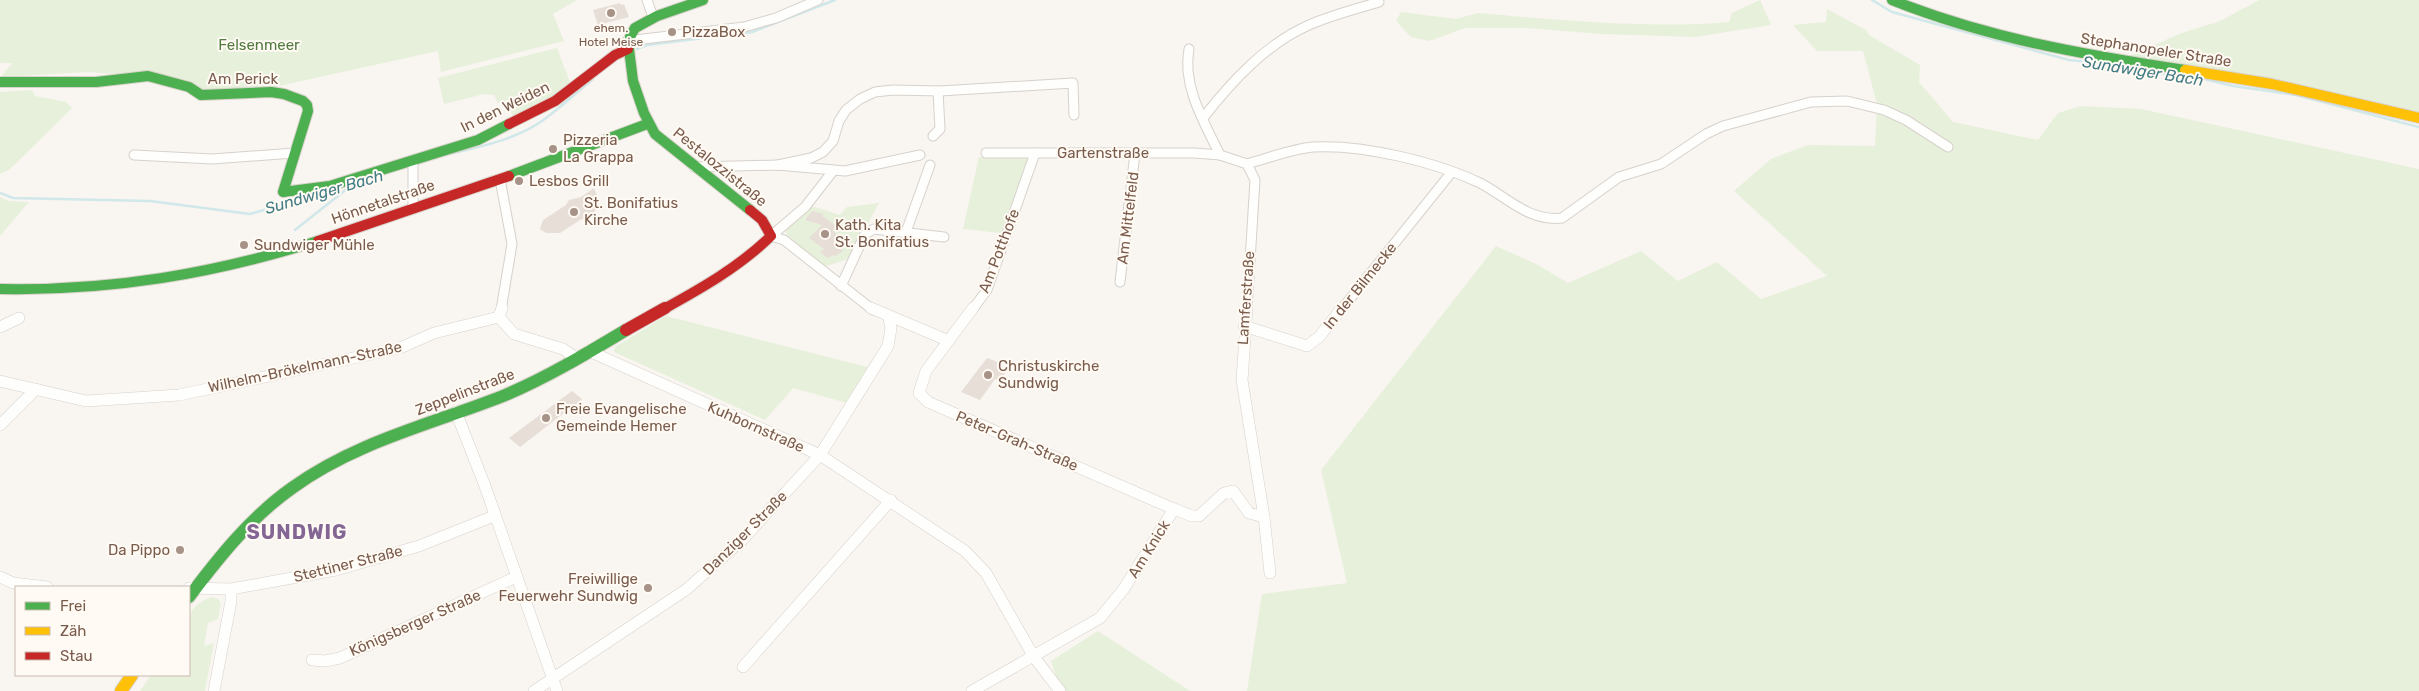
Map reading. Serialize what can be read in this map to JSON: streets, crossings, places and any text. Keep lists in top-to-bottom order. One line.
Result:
{"streets":{"street":["Stephanopeler Straße","Am Perick","In den Weiden","Gartenstraße","Pestalozzistraße","Hönnetalstraße","Am Mittelfeld","Am Potthofe","In der Bilmecke","Lamferstraße","Wilhelm-Brökelmann-Straße","Zeppelinstraße","Kuhbornstraße","Peter-Grah-Straße","Danziger Straße","Am Knick","Stettiner Straße","Königsberger Straße"]},"crossings":[["Am Perick","In den Weiden"],["Gartenstraße","Am Mittelfeld"],["Gartenstraße","Am Potthofe"],["Pestalozzistraße","Hönnetalstraße"],["Pestalozzistraße","Zeppelinstraße"],["Am Potthofe","Peter-Grah-Straße"],["In der Bilmecke","Lamferstraße"],["Lamferstraße","Am Knick"],["Zeppelinstraße","Kuhbornstraße"],["Zeppelinstraße","Stettiner Straße"],["Kuhbornstraße","Danziger Straße"],["Kuhbornstraße","Am Knick"],["Peter-Grah-Straße","Am Knick"]],"districts":["SUNDWIG"],"water":["Sundwiger Bach"],"parks":["Felsenmeer"],"places":["ehem. Hotel Meise","PizzaBox","Pizzeria La Grappa","Lesbos Grill","St. Bonifatius Kirche","Kath. Kita St. Bonifatius","Sundwiger Mühle","Christuskirche Sundwig","Freie Evangelische Gemeinde Hemer","Da Pippo","Freiwillige Feuerwehr Sundwig"],"legend":["Frei","Zäh","Stau"]}
